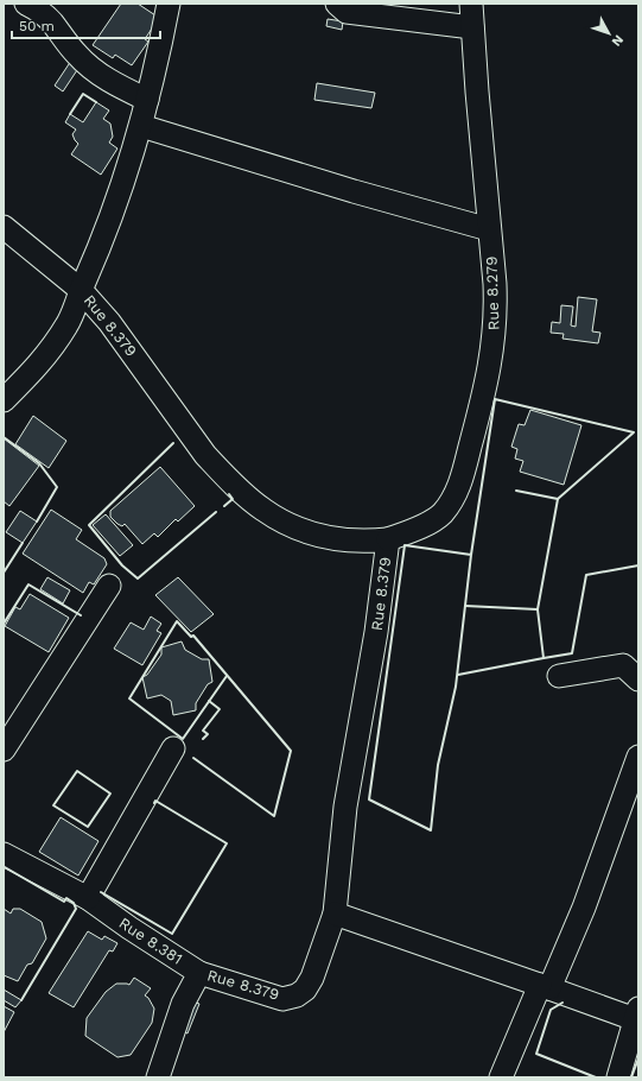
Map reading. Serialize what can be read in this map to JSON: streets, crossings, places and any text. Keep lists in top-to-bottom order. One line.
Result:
{"streets":{"street":["Rue 8.279","Rue 8.379","Rue 8.381"]},"crossings":[["Rue 8.279","Rue 8.379"],["Rue 8.379","Rue 8.381"]],"scale_bar":"50 m","north":"bottom right"}
